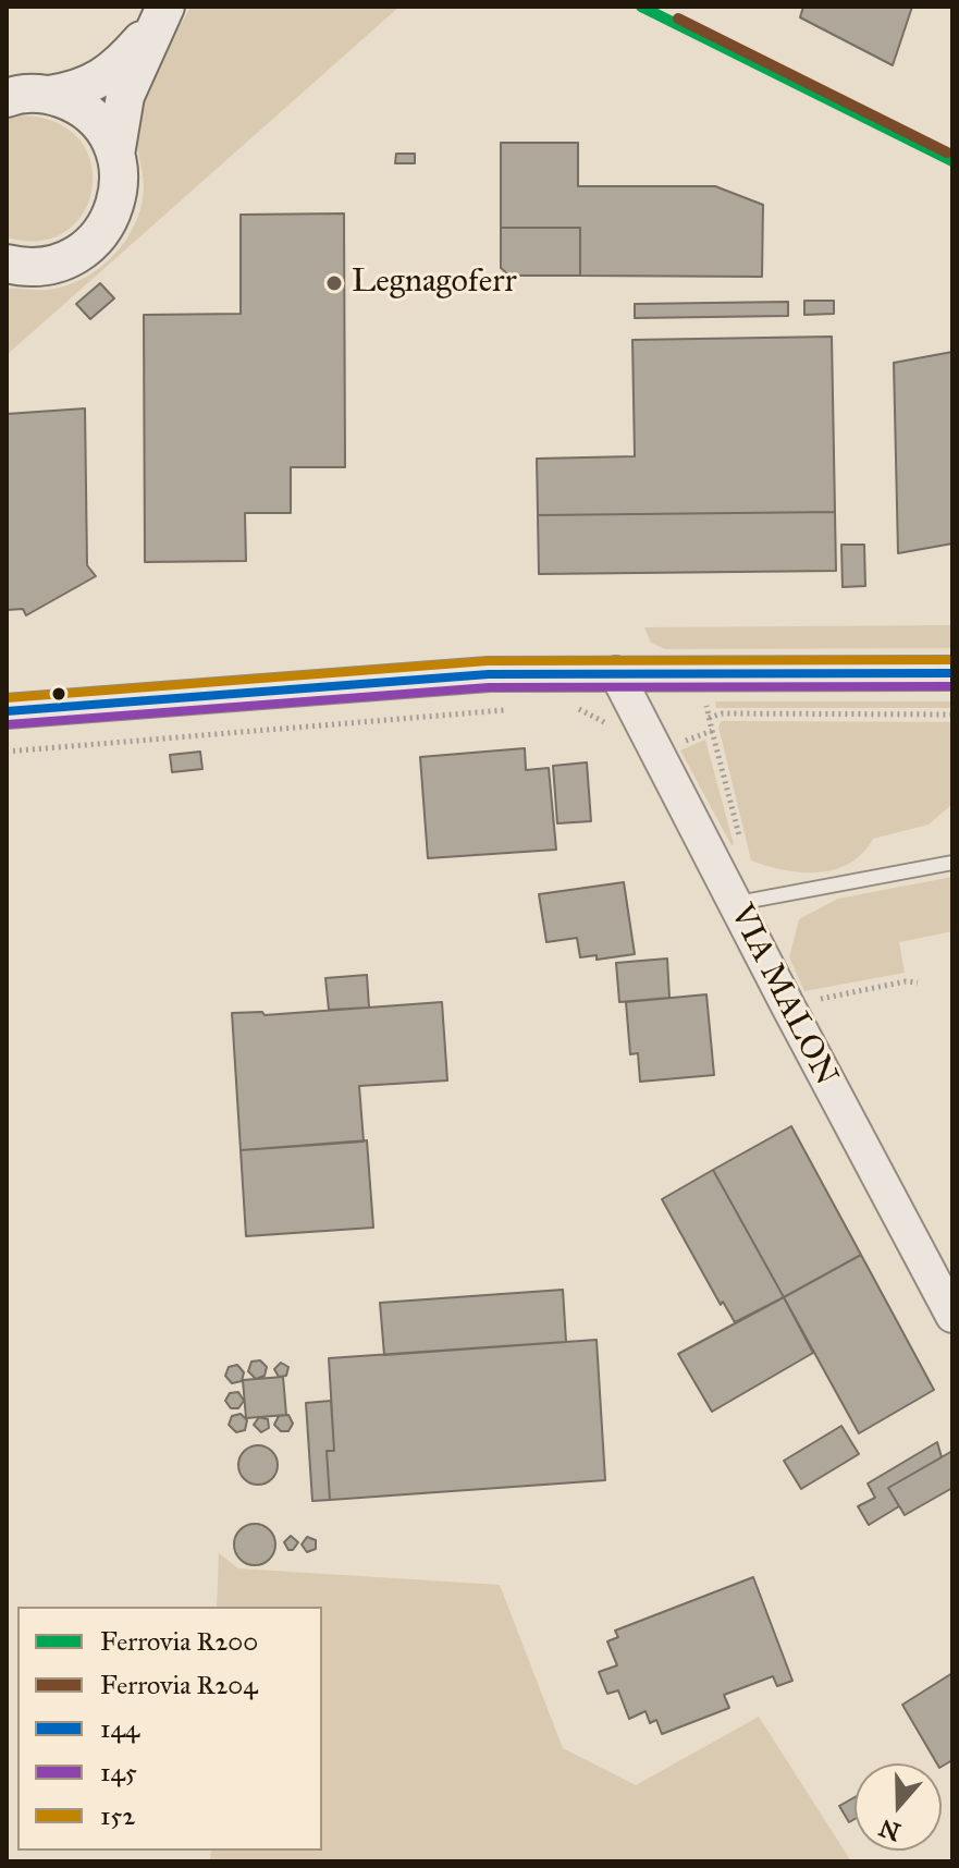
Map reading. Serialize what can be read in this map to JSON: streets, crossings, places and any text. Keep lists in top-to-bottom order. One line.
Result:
{"streets":{"street":["VIA MALON"]},"places":["Legnagoferr"],"lines":["rail line R200","rail line R204","transit line 152","transit line 144","transit line 145"],"legend":["Ferrovia R200","Ferrovia R204","144","145","152"],"north":"bottom"}
